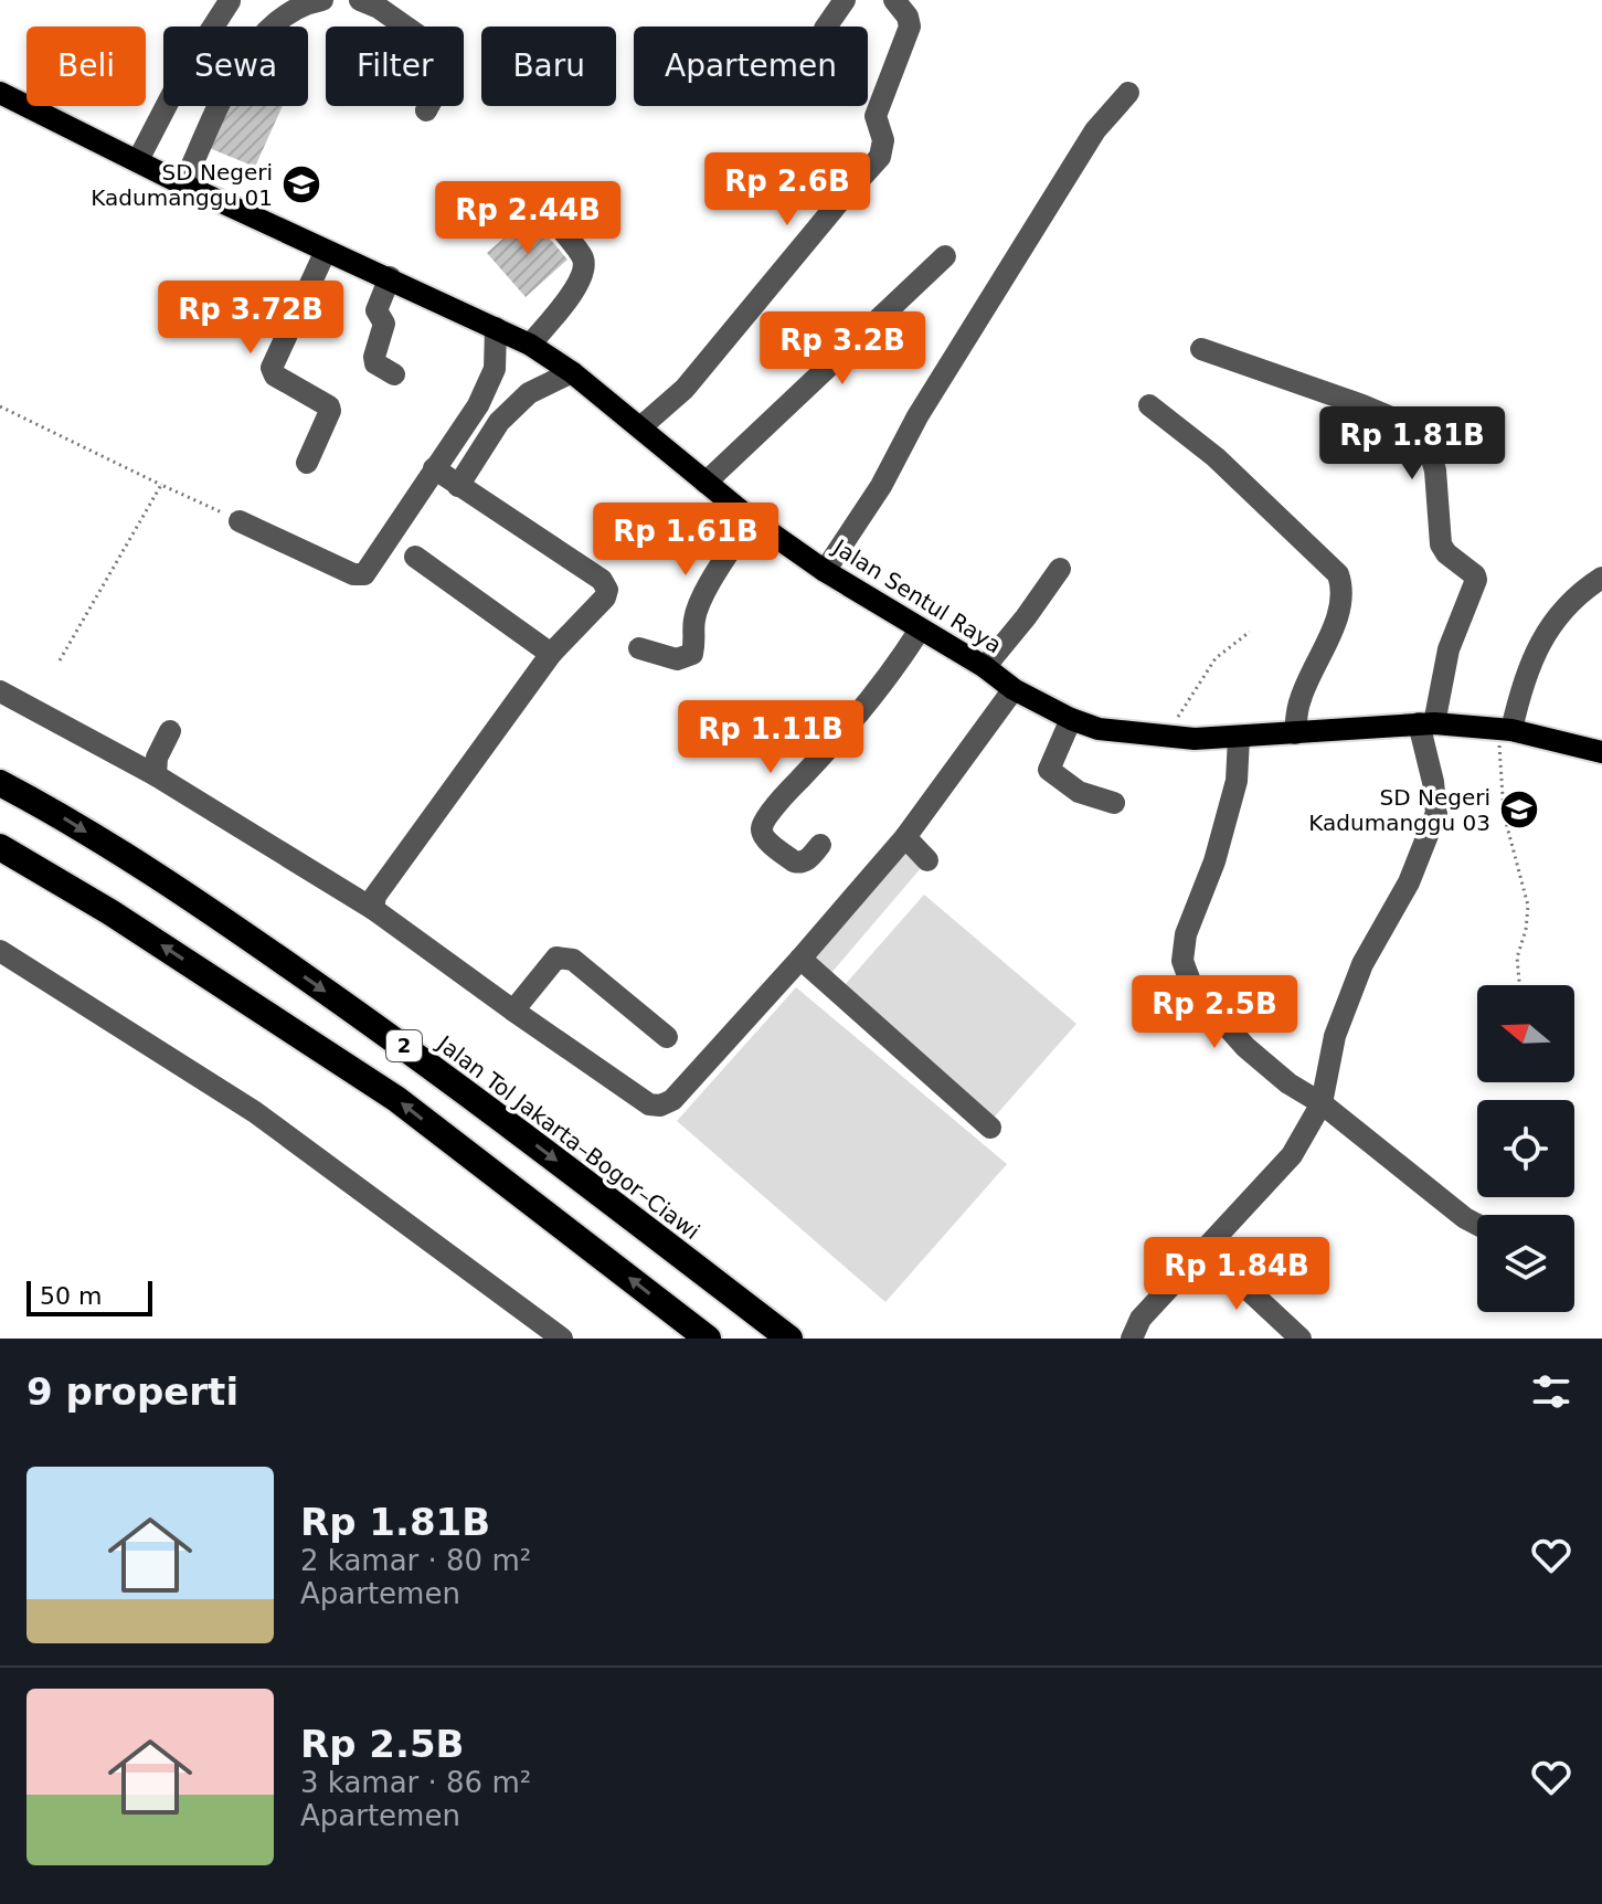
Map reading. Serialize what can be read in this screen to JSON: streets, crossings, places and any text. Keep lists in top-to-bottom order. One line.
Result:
{"streets":{"highway":["2","Jalan Tol Jakarta–Bogor–Ciawi"],"main road":["Jalan Sentul Raya"]},"places":{"school or university":["SD Negeri Kadumanggu 01","SD Negeri Kadumanggu 03"]},"scale_bar":"50 m","north":"left","page":{"chip":["Beli","Sewa","Filter","Baru","Apartemen"],"price":["Rp 2.6B","Rp 2.44B","Rp 3.72B","Rp 3.2B","Rp 1.81B","Rp 1.61B","Rp 1.11B","Rp 2.5B","Rp 1.84B"],"scale":"50 m","heading":"9 properti","list":[{"name":"Rp 1.81B","note":"2 kamar · 80 m² · Apartemen"},{"name":"Rp 2.5B","note":"3 kamar · 86 m² · Apartemen"}]}}
